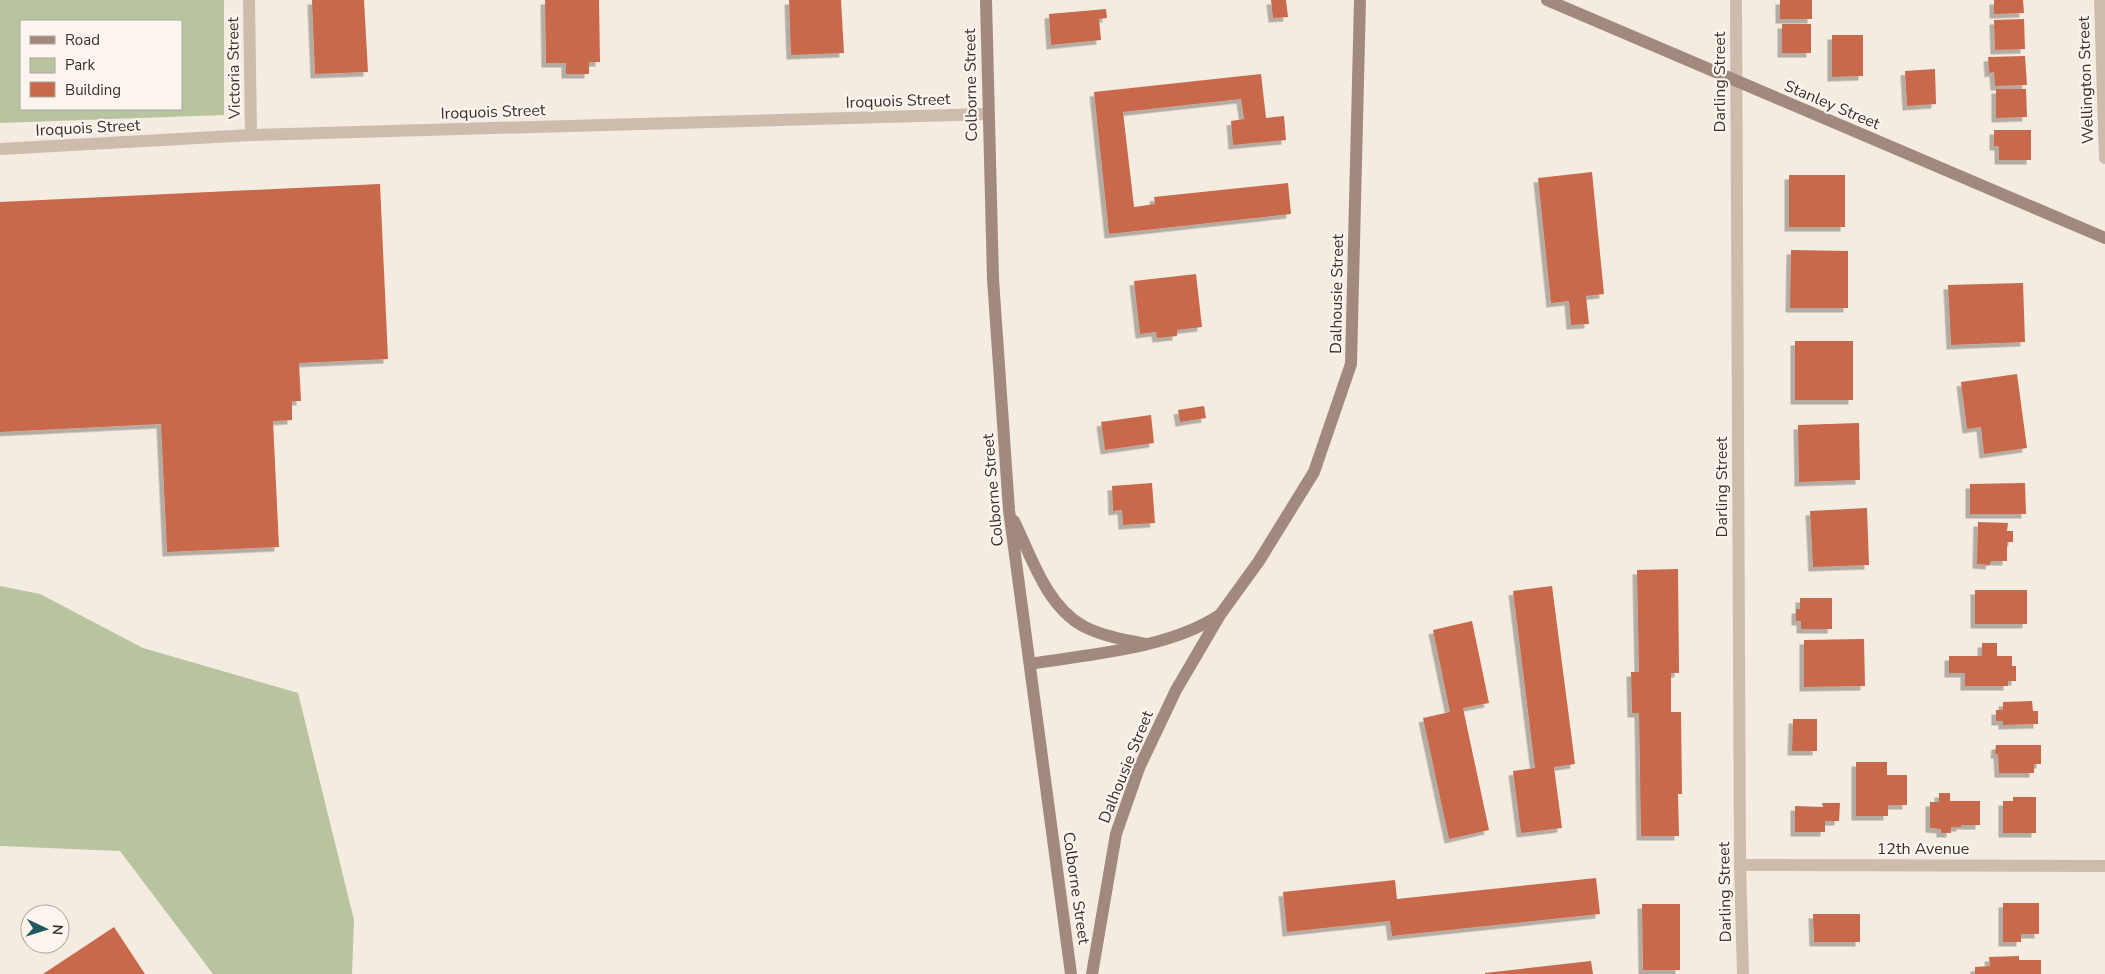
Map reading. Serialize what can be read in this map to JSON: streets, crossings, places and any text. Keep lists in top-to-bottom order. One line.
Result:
{"streets":{"main road":["Colborne Street","Stanley Street","Dalhousie Street"],"street":["Victoria Street","Wellington Street","Darling Street","Iroquois Street","12th Avenue"]},"crossings":[["Victoria Street","Iroquois Street"],["Darling Street","Stanley Street"],["Darling Street","12th Avenue"],["Colborne Street","Iroquois Street"],["Colborne Street","Dalhousie Street"]],"legend":["Road","Park","Building"],"north":"right"}
